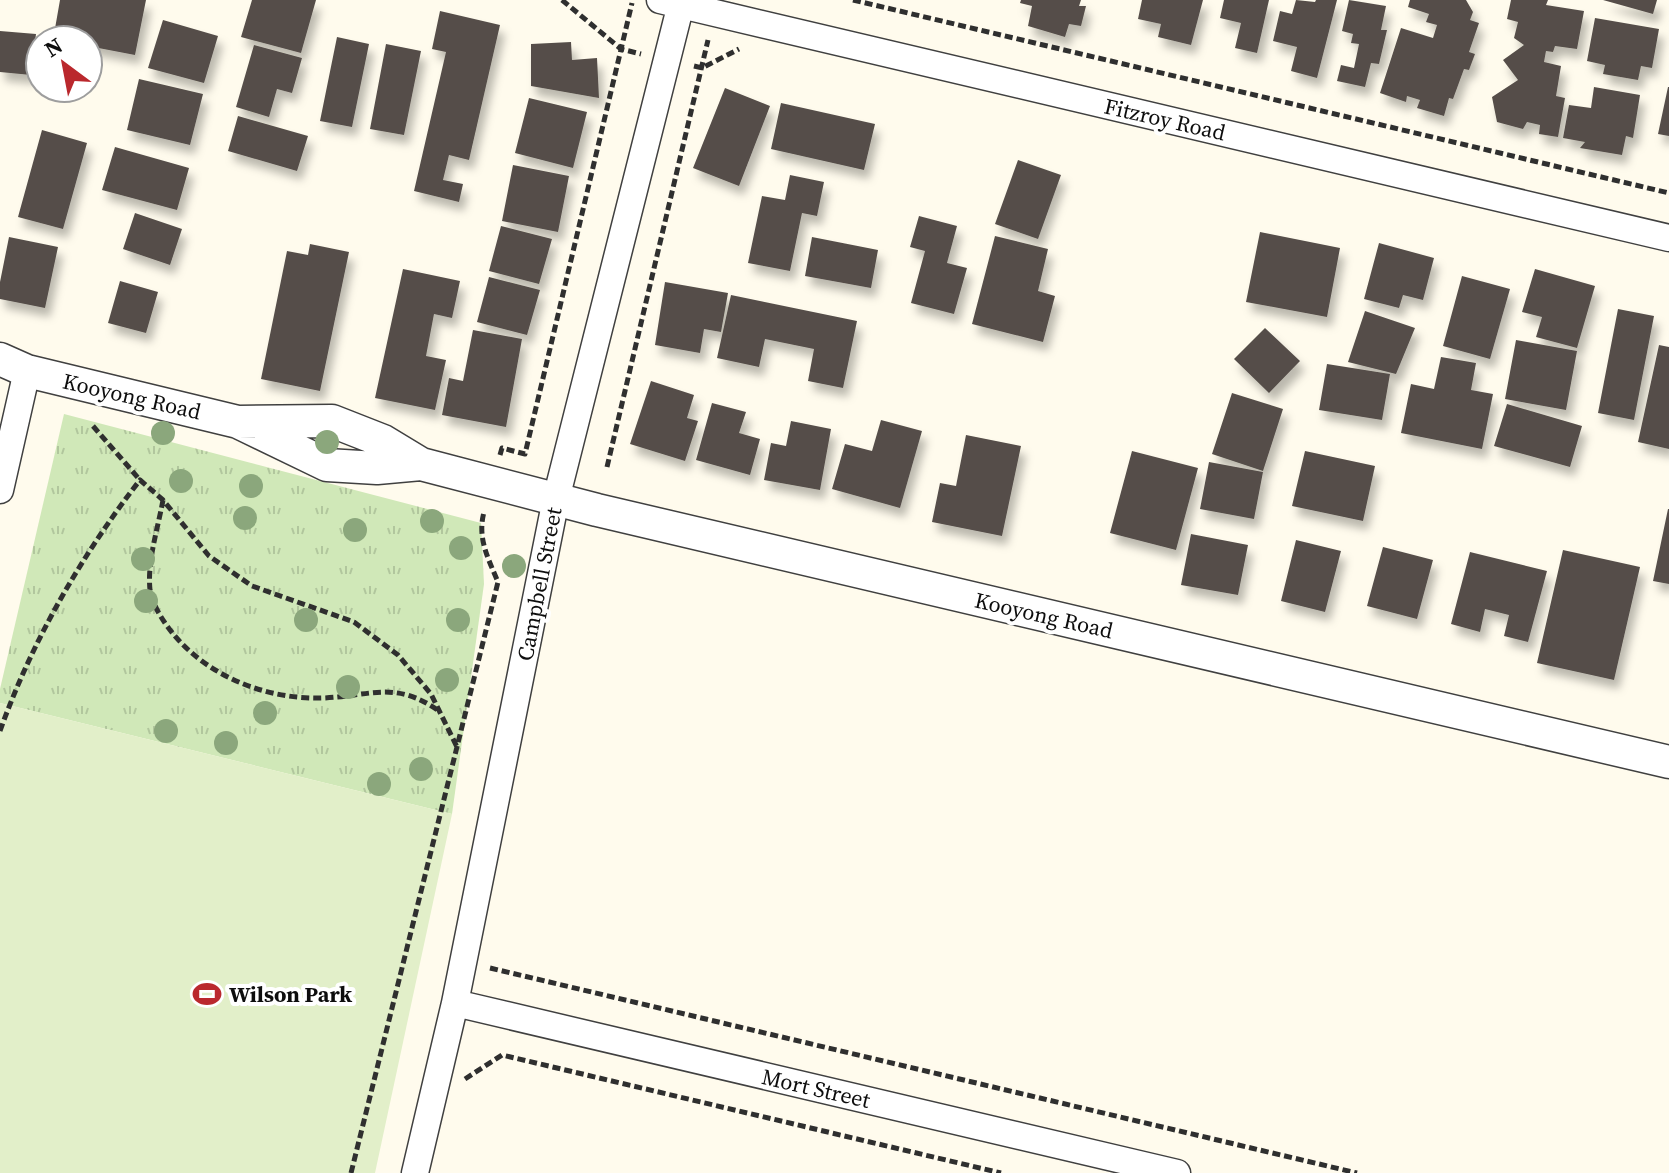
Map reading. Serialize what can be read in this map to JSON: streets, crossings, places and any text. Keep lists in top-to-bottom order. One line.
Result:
{"streets":{"street":["Fitzroy Road","Kooyong Road","Campbell Street","Mort Street"]},"crossings":[["Fitzroy Road","Campbell Street"],["Kooyong Road","Campbell Street"],["Campbell Street","Mort Street"]],"places":{"sports":["Wilson Park"]},"north":"top left"}
